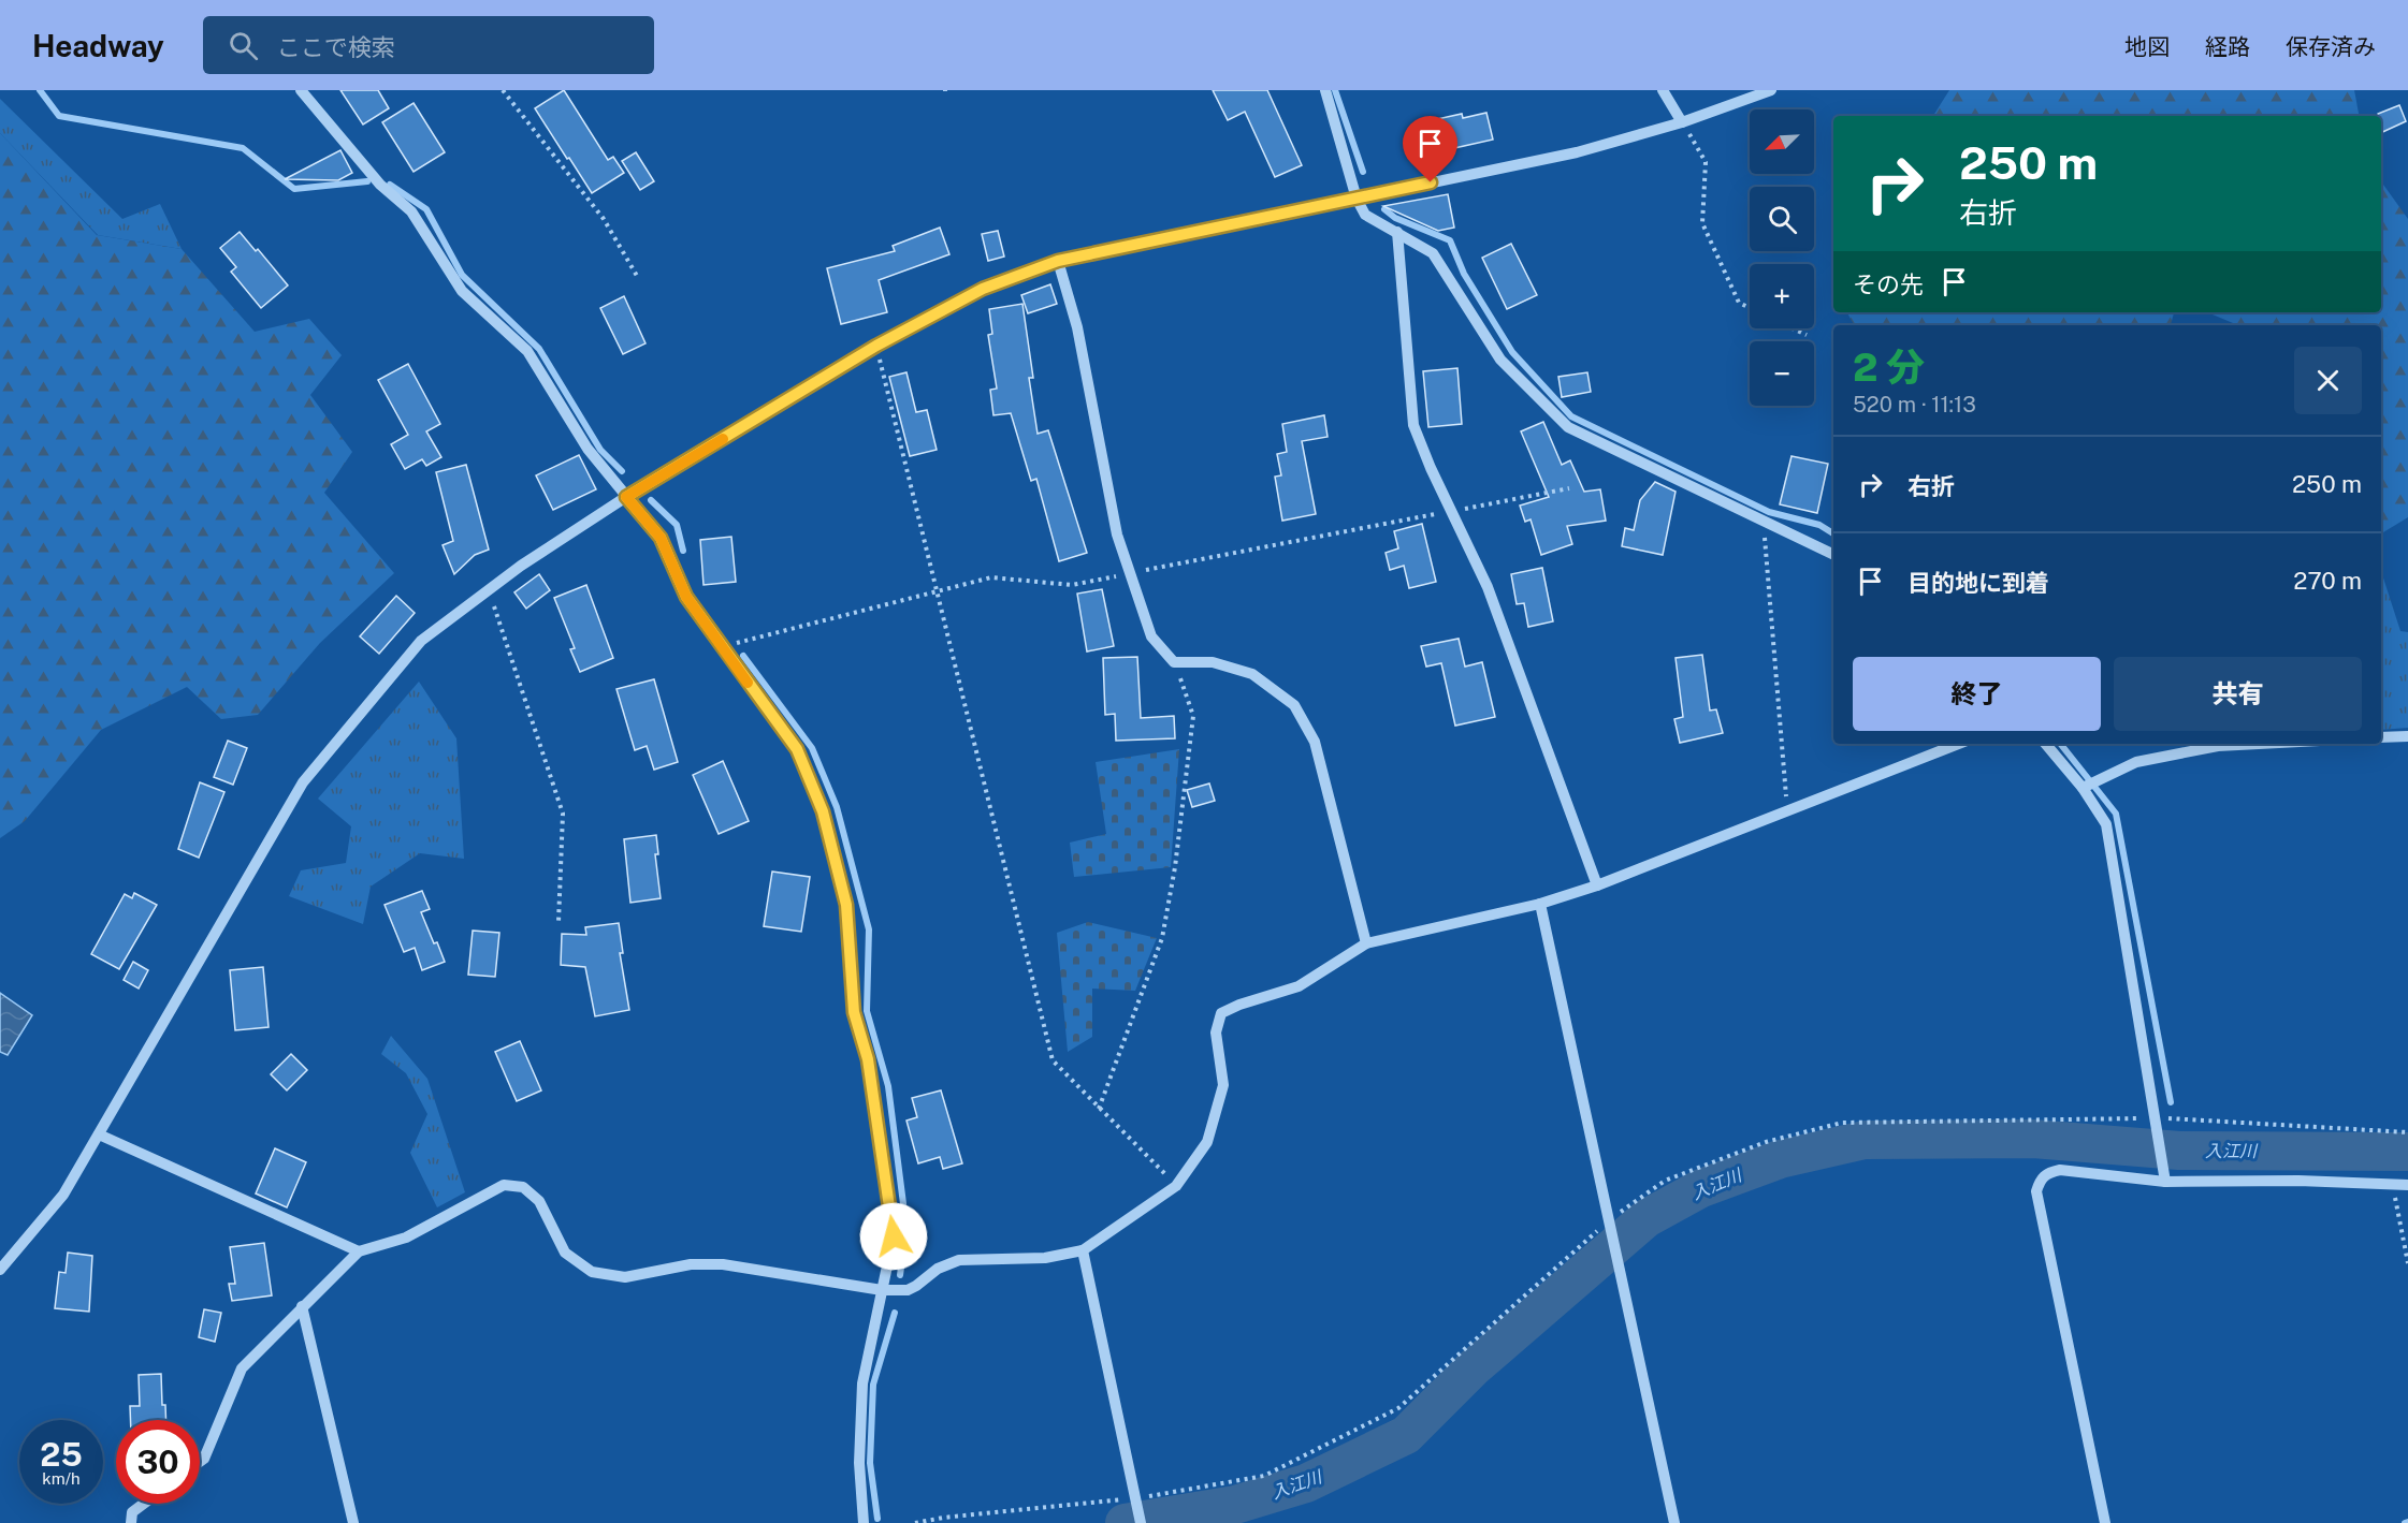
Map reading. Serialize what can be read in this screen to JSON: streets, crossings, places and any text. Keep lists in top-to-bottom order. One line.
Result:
{"water":["入江川"],"north":"bottom left","page":{"header":"Headway","search":"ここで検索","nav":["地図","経路","保存済み"],"map_buttons":["+","−"],"turn":["250 m","右折"],"then":"その先","heading":["2 分","520 m · 11:13"],"list":[{"name":"右折","value":"250 m"},{"name":"目的地に到着","value":"270 m"}],"buttons":["終了","共有"],"speed":"25 km/h","limit":"30"}}
